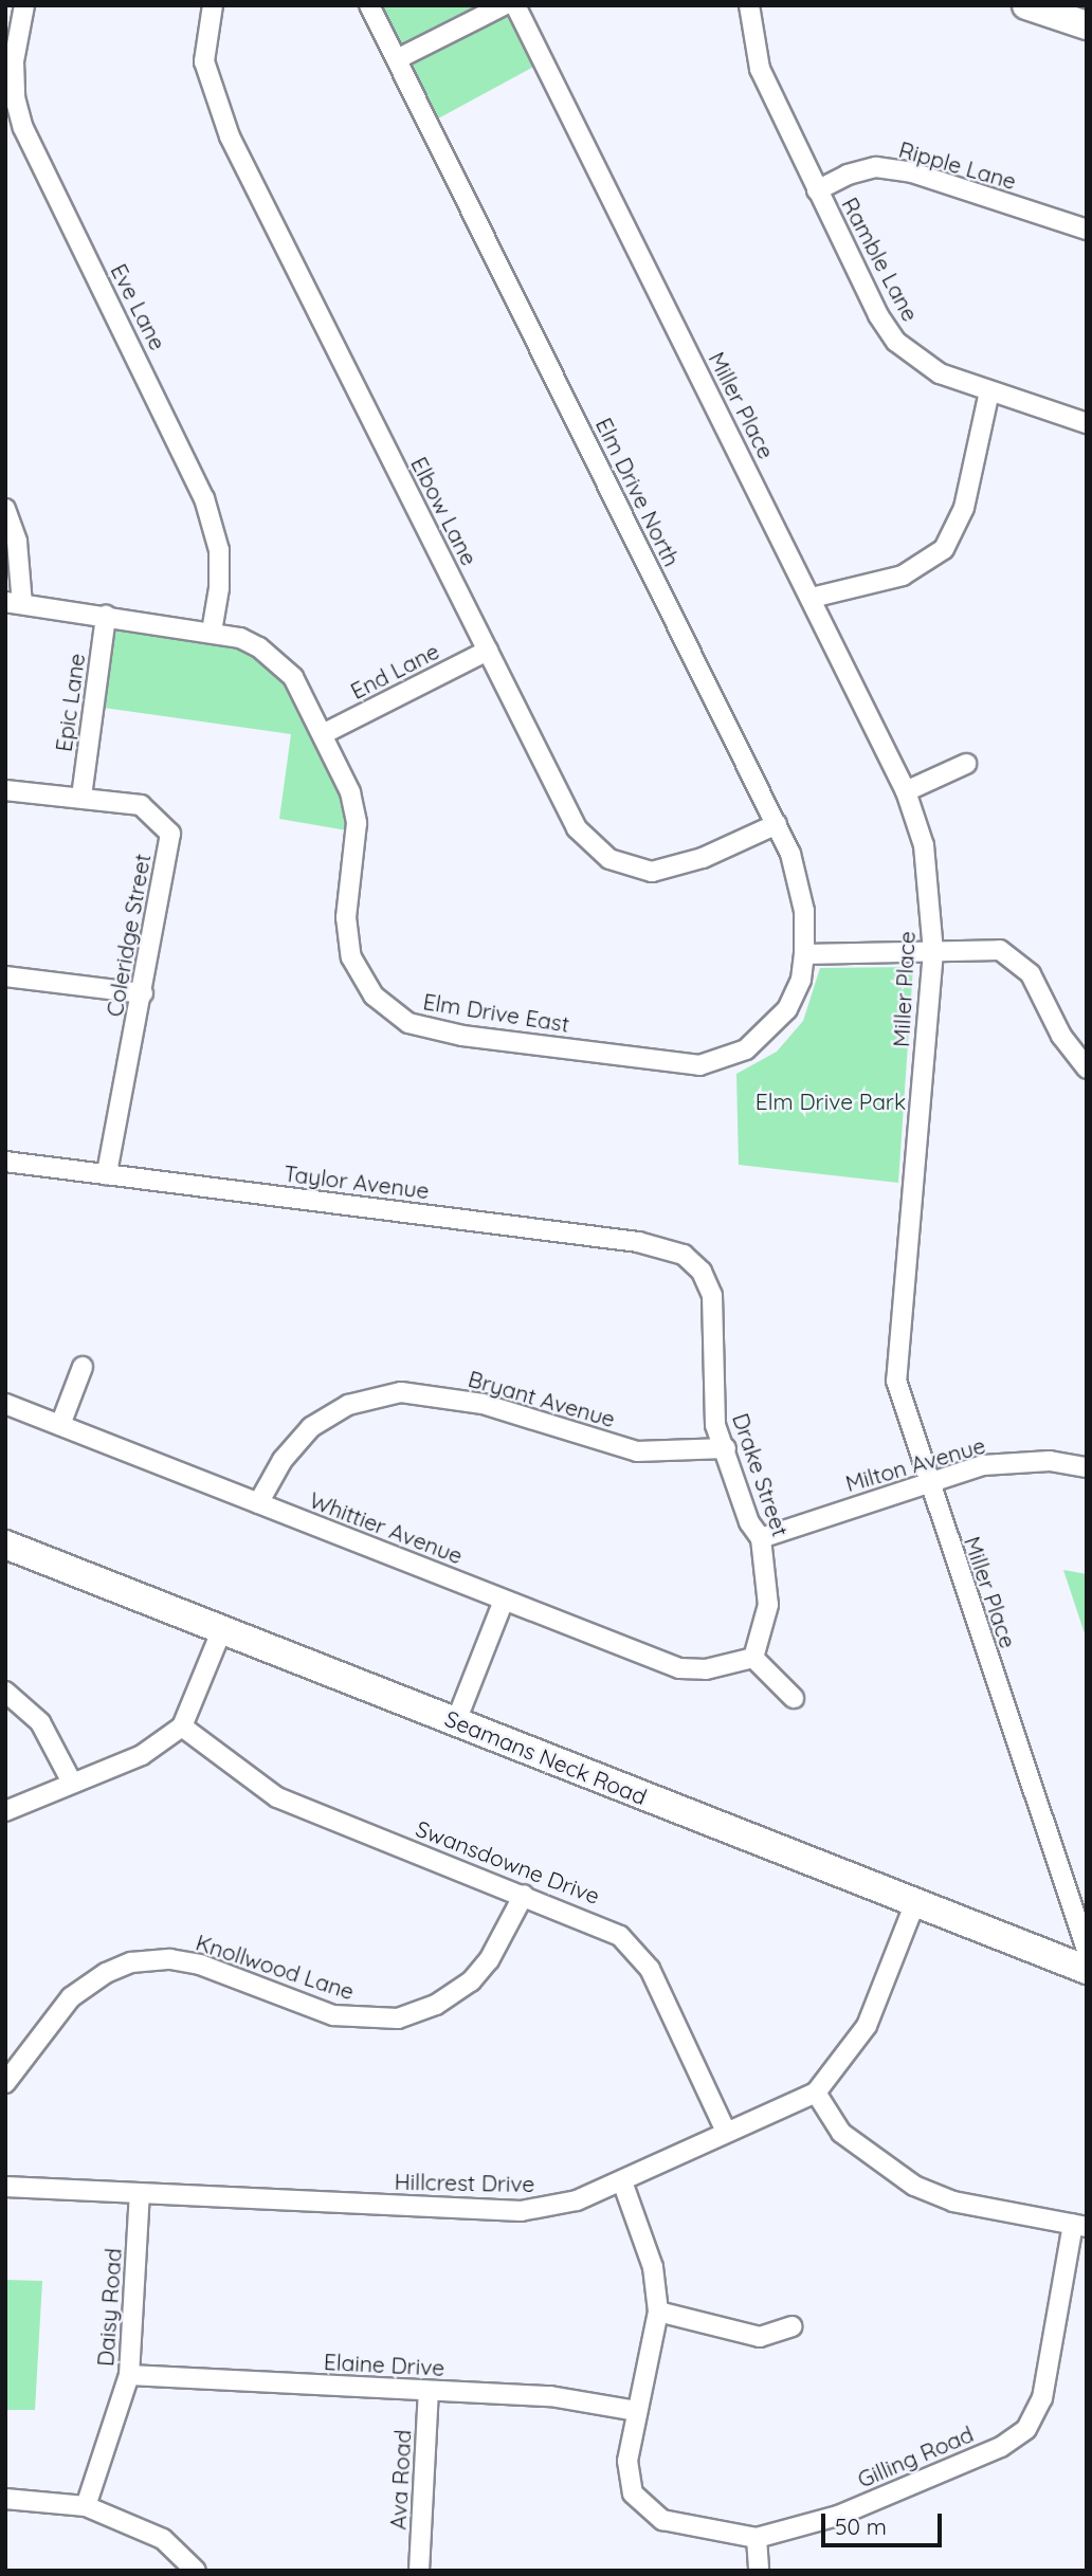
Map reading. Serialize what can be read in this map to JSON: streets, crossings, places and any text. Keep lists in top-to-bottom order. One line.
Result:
{"streets":{"main road":["Seamans Neck Road"],"street":["Ripple Lane","Ramble Lane","Eve Lane","Miller Place","Elm Drive North","Elbow Lane","End Lane","Epic Lane","Coleridge Street","Elm Drive East","Taylor Avenue","Bryant Avenue","Milton Avenue","Drake Street","Whittier Avenue","Swansdowne Drive","Knollwood Lane","Hillcrest Drive","Daisy Road","Elaine Drive","Gilling Road","Ava Road"]},"crossings":[["Ripple Lane","Ramble Lane"],["Eve Lane","Elm Drive East"],["Miller Place","Milton Avenue"],["Elm Drive North","Elbow Lane"],["Elm Drive North","Elm Drive East"],["Elbow Lane","End Lane"],["End Lane","Elm Drive East"],["Epic Lane","Coleridge Street"],["Epic Lane","Elm Drive East"],["Coleridge Street","Taylor Avenue"],["Taylor Avenue","Drake Street"],["Bryant Avenue","Drake Street"],["Bryant Avenue","Whittier Avenue"],["Milton Avenue","Drake Street"],["Drake Street","Whittier Avenue"],["Seamans Neck Road","Hillcrest Drive"],["Swansdowne Drive","Knollwood Lane"],["Swansdowne Drive","Hillcrest Drive"],["Hillcrest Drive","Daisy Road"],["Hillcrest Drive","Gilling Road"],["Daisy Road","Elaine Drive"],["Elaine Drive","Gilling Road"],["Elaine Drive","Ava Road"]],"parks":["Elm Drive Park"],"scale_bar":"50 m"}
